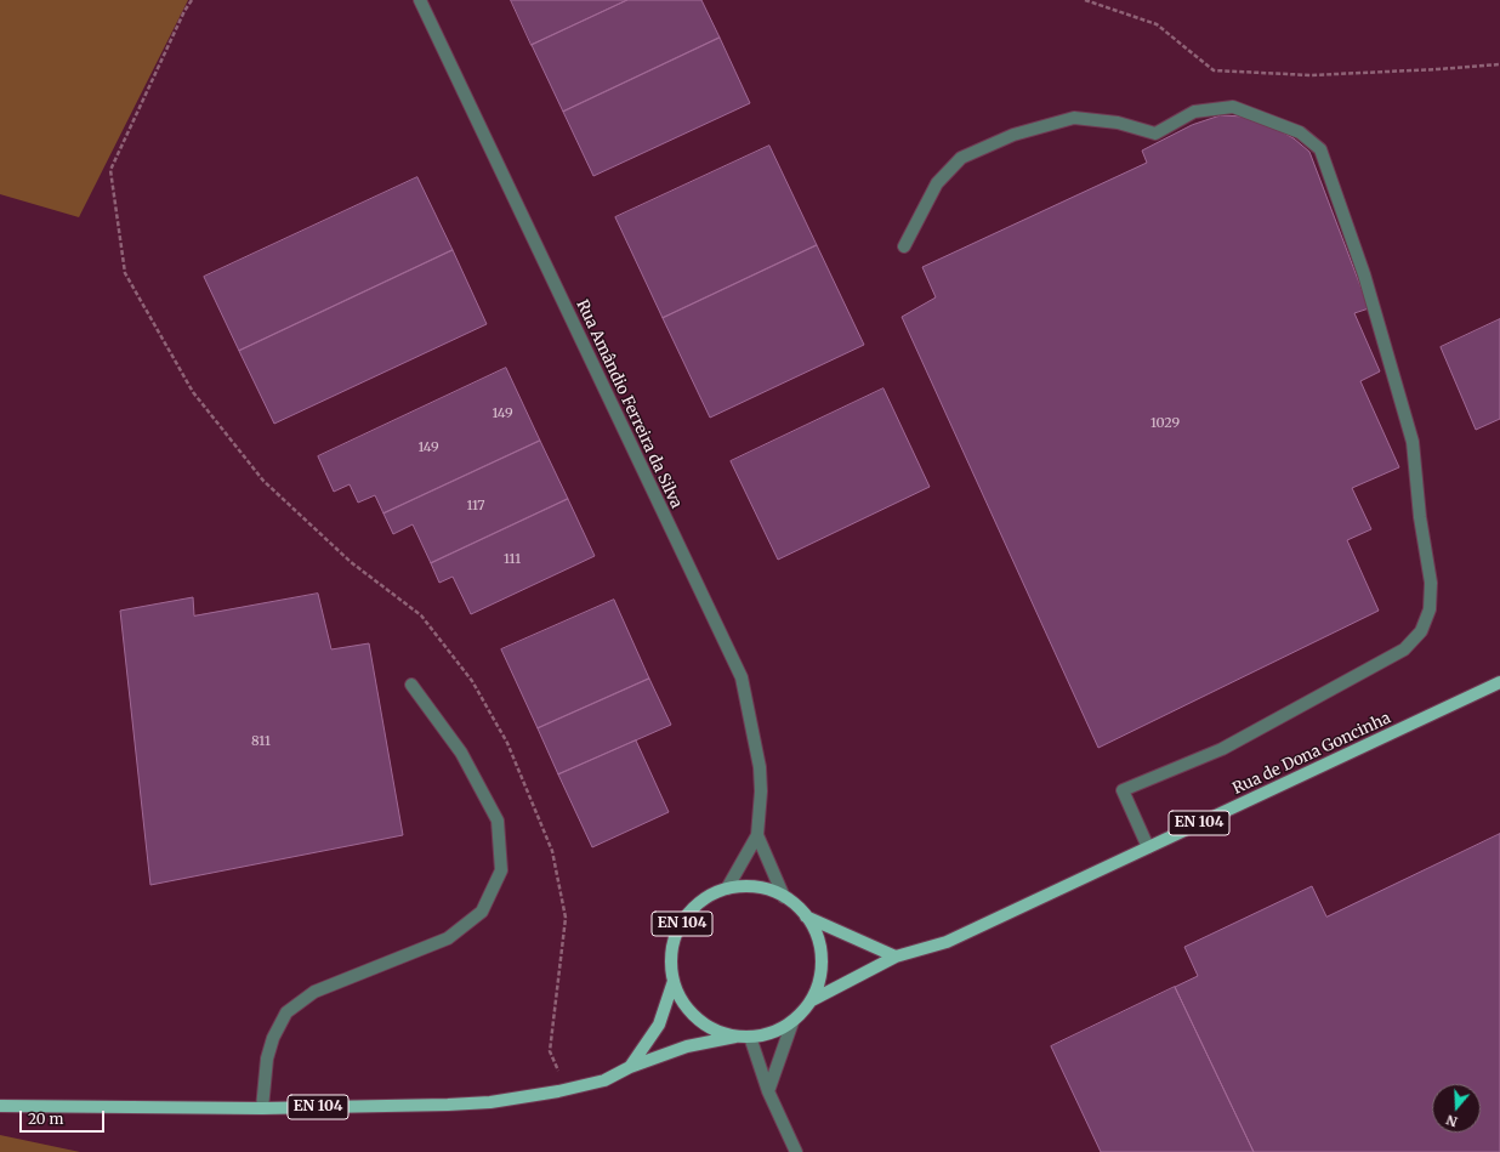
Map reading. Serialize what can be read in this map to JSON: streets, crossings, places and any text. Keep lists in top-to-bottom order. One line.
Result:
{"streets":{"main road":["Rua de Dona Goncinha","EN 104"],"street":["Rua Amândio Ferreira da Silva"]},"crossings":[["Rua Amândio Ferreira da Silva","Rua de Dona Goncinha"],["Rua Amândio Ferreira da Silva","EN 104"],["Rua de Dona Goncinha","EN 104"]],"house_numbers":["149","1029","149","117","111","811"],"scale_bar":"20 m","north":"bottom"}
